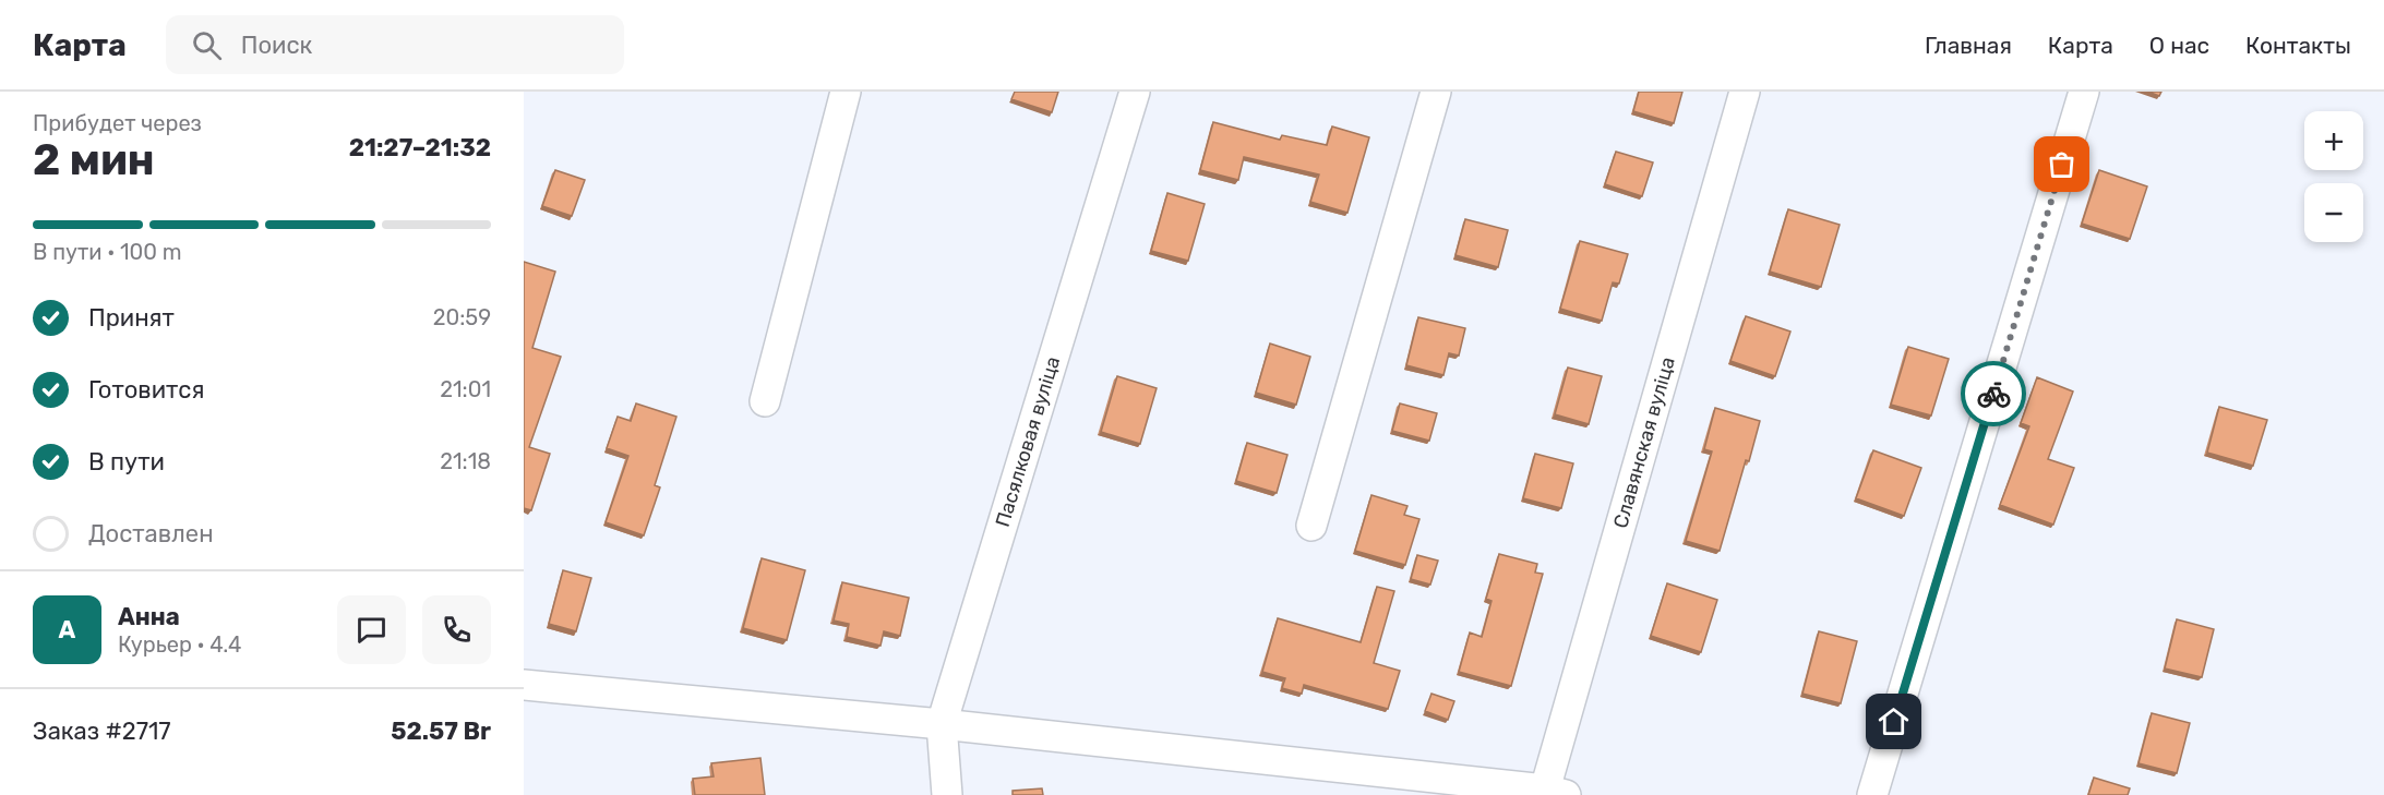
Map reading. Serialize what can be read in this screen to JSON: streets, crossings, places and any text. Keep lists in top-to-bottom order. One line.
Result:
{"streets":{"street":["Пасялковая вуліца","Славянская вуліца"]},"page":{"header":"Карта","search":"Поиск","nav":["Главная","Карта","О нас","Контакты"],"heading":["2 мин","Прибудет через","21:27–21:32"],"panel":["Анна","Курьер · 4.4","Заказ #2717","52.57 Br"],"map_buttons":["+","−"],"bar":"В пути · 100 m","list":[["Принят","20:59"],["Готовится","21:01"],["В пути","21:18"],"Доставлен"],"round":"А"}}
